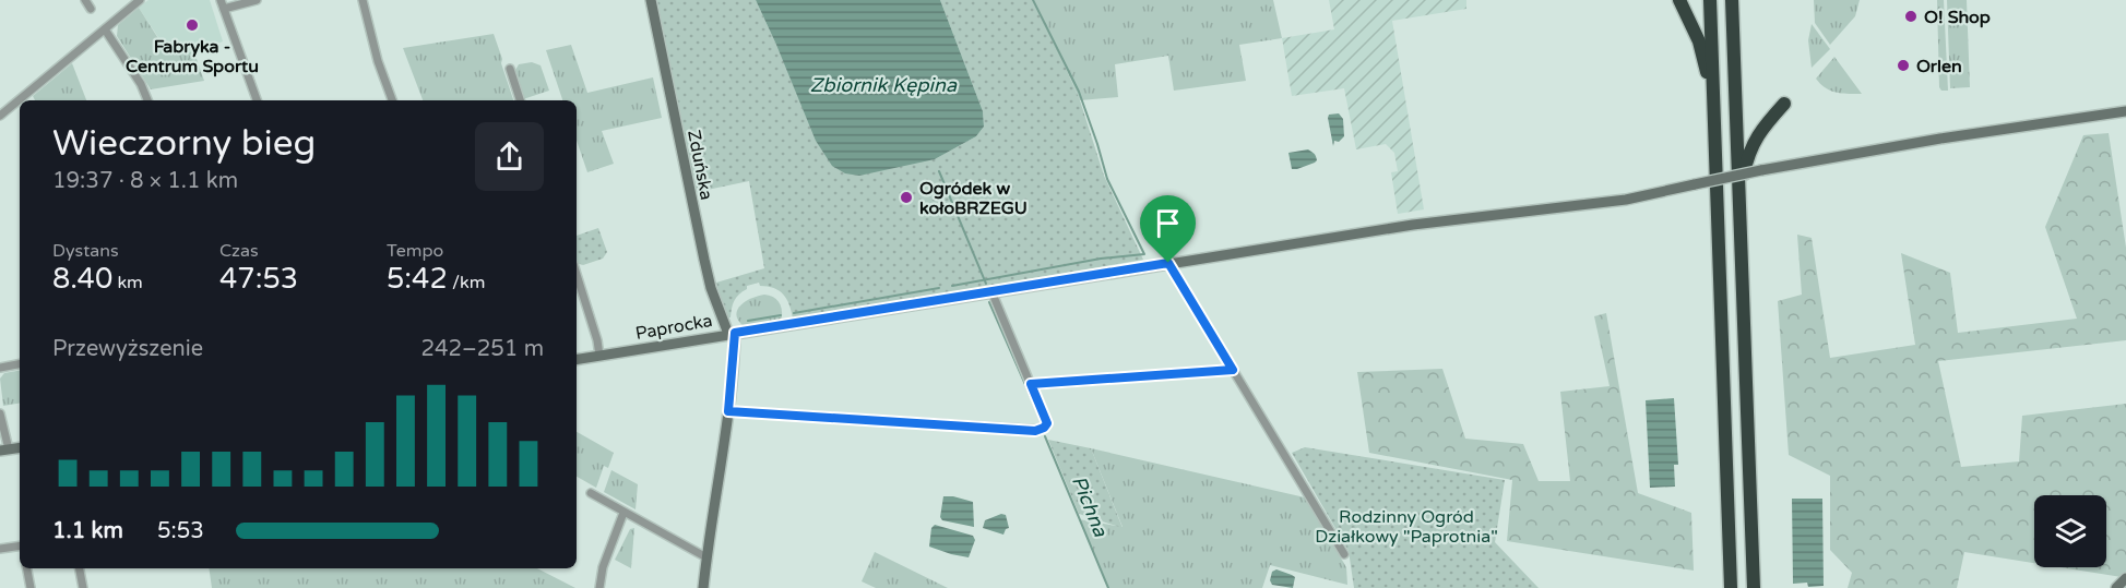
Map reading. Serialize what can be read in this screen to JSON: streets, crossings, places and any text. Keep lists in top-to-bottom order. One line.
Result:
{"streets":{"street":["Zduńska","Paprocka"]},"crossings":[["Zduńska","Paprocka"]],"water":["Zbiornik Kępina","Pichna"],"parks":["Rodzinny Ogród Działkowy \"Paprotnia\""],"places":["O! Shop","Fabryka - Centrum Sportu","Orlen","Ogródek w kołoBRZEGU"],"page":{"heading":["Wieczorny bieg","19:37 · 8 × 1.1 km"],"stats":[["Dystans","8.40 km"],["Czas","47:53"],["Tempo","5:42 /km"]],"chart":["Przewyższenie","242–251 m"],"list":[{"name":"1.1 km","note":"5:53"}]}}
